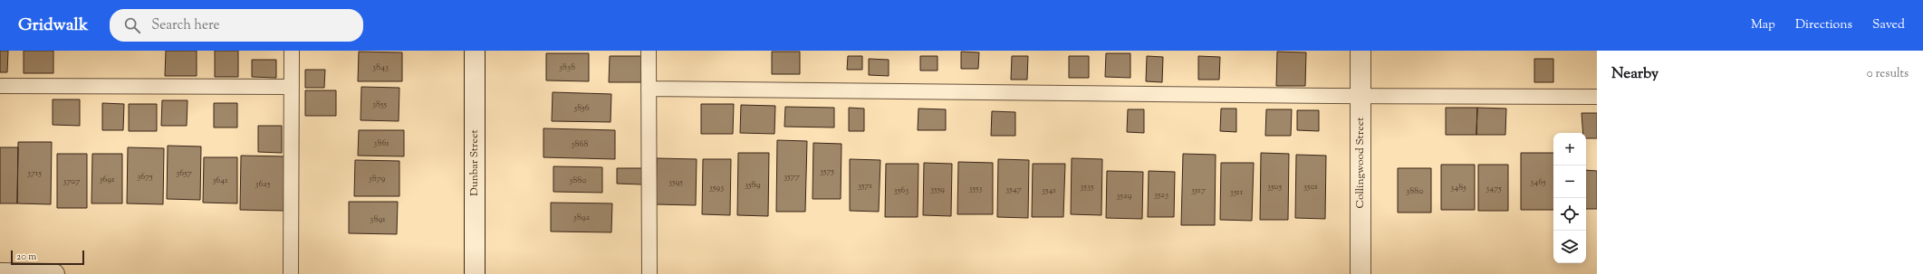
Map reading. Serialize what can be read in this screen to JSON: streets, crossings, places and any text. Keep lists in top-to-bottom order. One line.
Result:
{"streets":{"street":["Dunbar Street","Collingwood Street"]},"house_numbers":["3843","3838","3855","3856","3861","3868","3575","3715","3657","3675","3577","3879","3691","3641","3880","3707","3595","3465","3625","3589","3571","3535","3505","3501","3593","3485","3553","3475","3559","3547","3563","3541","3517","3880","3511","3523","3529","3892","3891"],"scale_bar":"20 m","page":{"header":"Gridwalk","search":"Search here","nav":["Map","Directions","Saved"],"heading":["Nearby","0 results"],"map_buttons":["+","−"],"scale":"20 m"}}
